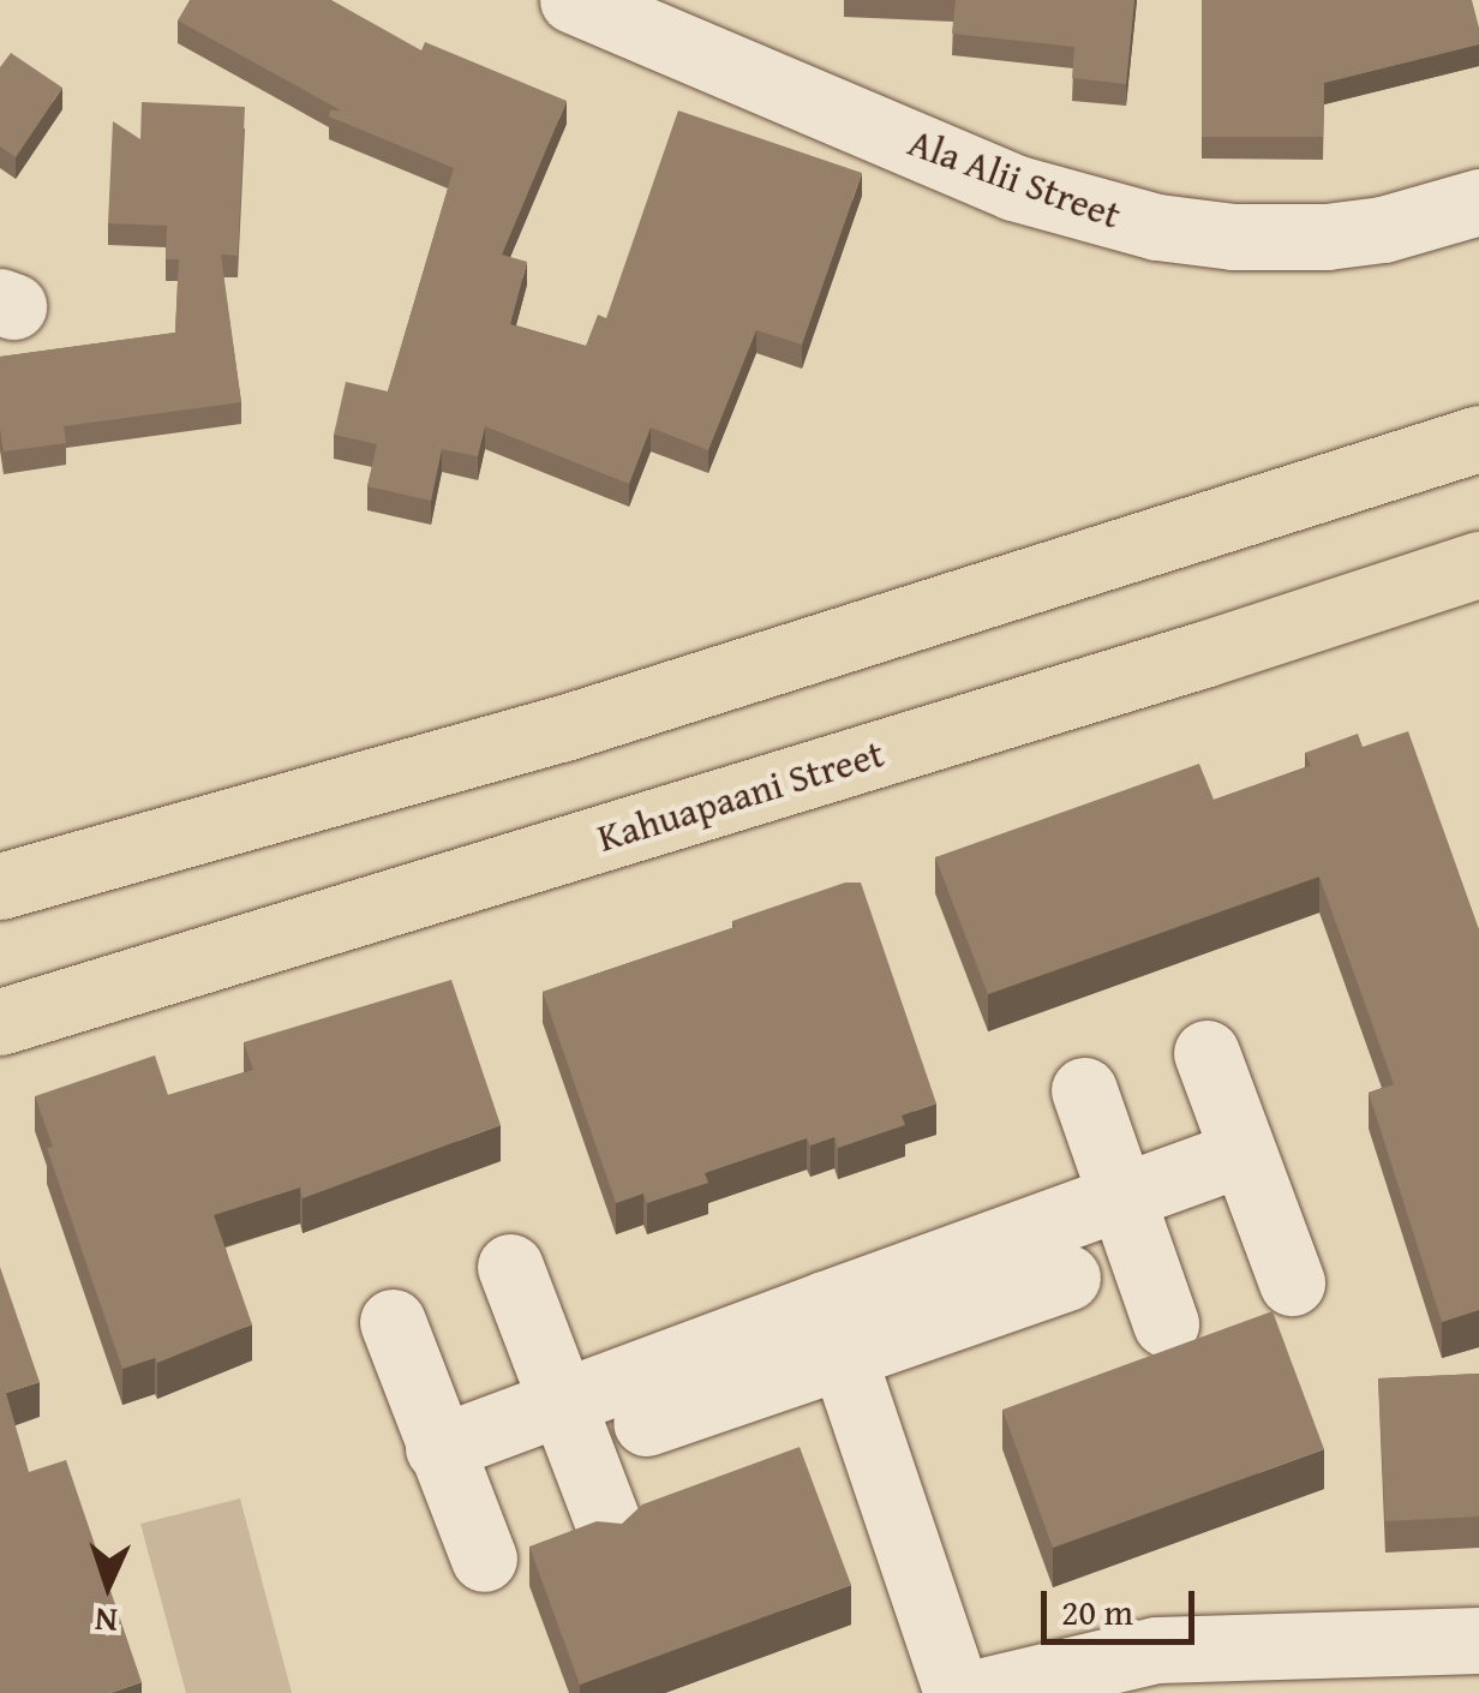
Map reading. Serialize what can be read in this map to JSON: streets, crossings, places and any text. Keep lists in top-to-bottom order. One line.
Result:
{"streets":{"main road":["Kahuapaani Street"],"street":["Ala Alii Street"]},"scale_bar":"20 m","north":"bottom"}
